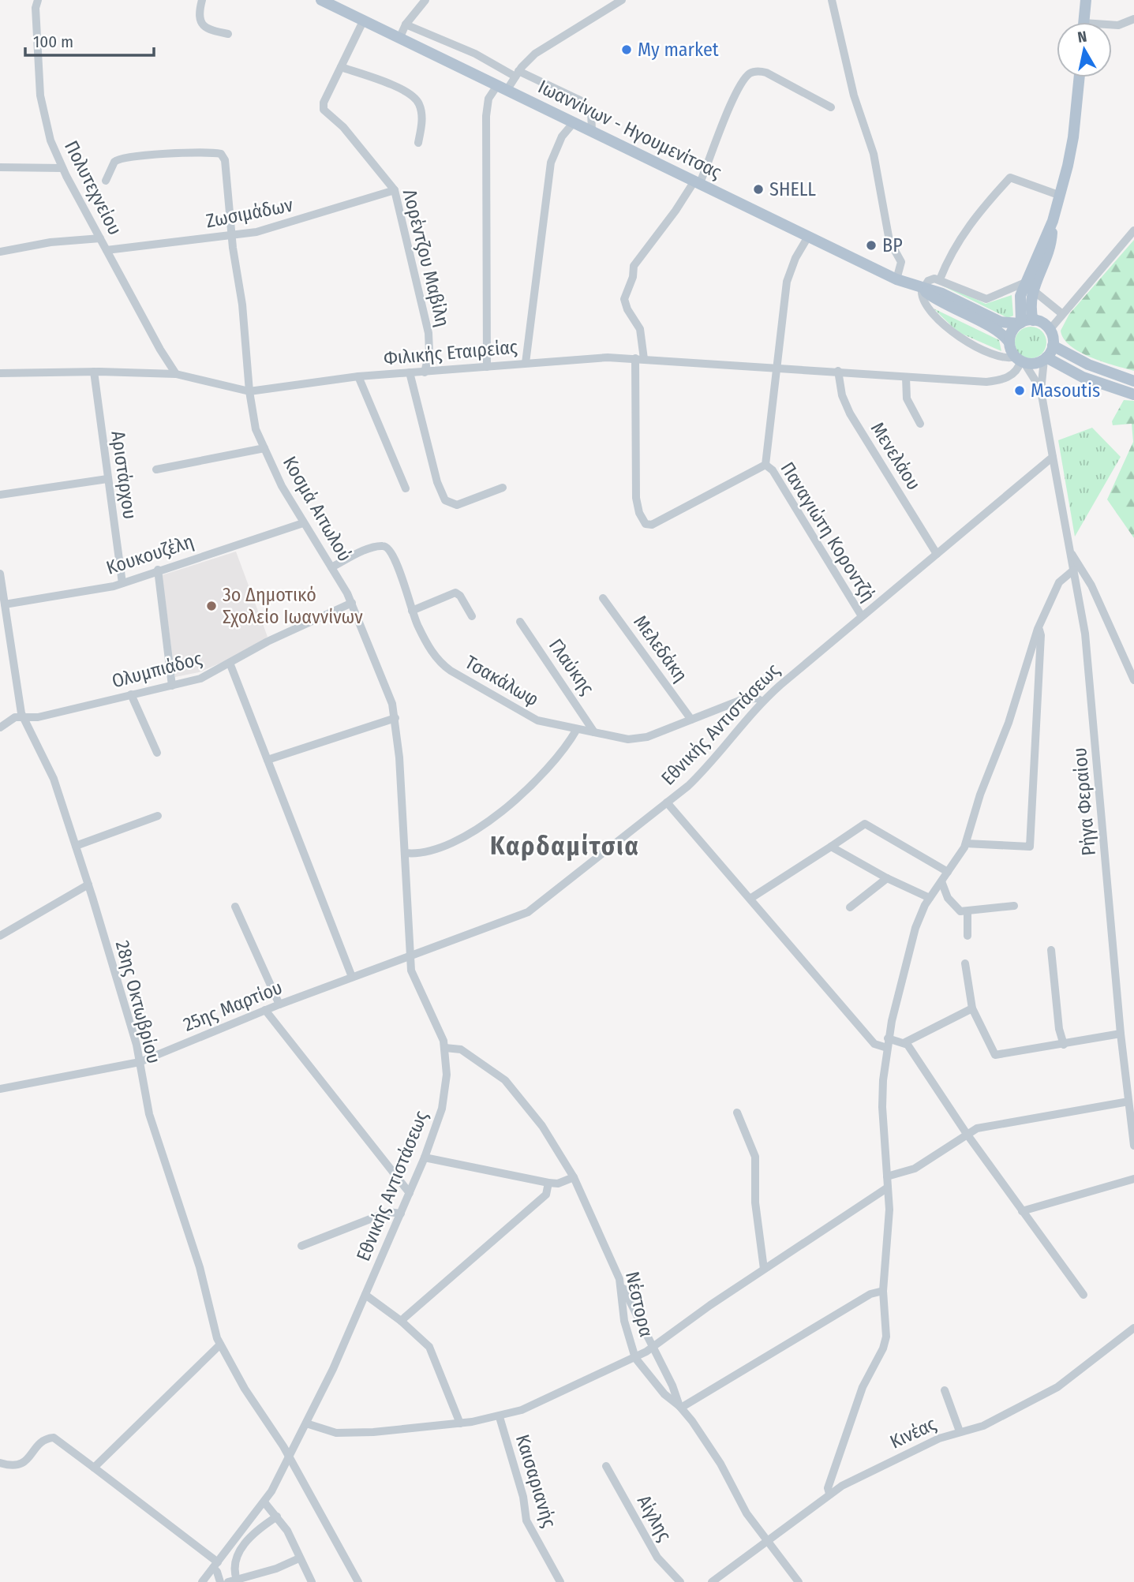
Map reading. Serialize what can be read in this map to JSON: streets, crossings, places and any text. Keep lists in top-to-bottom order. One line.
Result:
{"streets":{"main road":["Ιωαννίνων - Ηγουμενίτσας"],"street":["Πολυτεχνείου","Ζωσιμάδων","Λορέντζου Μαβίλη","Φιλικής Εταιρείας","Μενελάου","Αριστάρχου","Κοσμά Αιτωλού","Παναγιώτη Κοροντζή","Κουκουζέλη","Μελεδάκη","Γλαύκης","Ολυμπιάδος","Τσακάλωφ","Εθνικής Αντιστάσεως","Ρήγα Φεραίου","28ης Οκτωβρίου","25ης Μαρτίου","Νέστορα","Κινέας","Καισαριανής","Αίγλης"]},"crossings":[["Ιωαννίνων - Ηγουμενίτσας","Λορέντζου Μαβίλη"],["Ιωαννίνων - Ηγουμενίτσας","Φιλικής Εταιρείας"],["Πολυτεχνείου","Ζωσιμάδων"],["Πολυτεχνείου","Φιλικής Εταιρείας"],["Ζωσιμάδων","Λορέντζου Μαβίλη"],["Ζωσιμάδων","Κοσμά Αιτωλού"],["Λορέντζου Μαβίλη","Φιλικής Εταιρείας"],["Φιλικής Εταιρείας","Μενελάου"],["Φιλικής Εταιρείας","Αριστάρχου"],["Φιλικής Εταιρείας","Κοσμά Αιτωλού"],["Μενελάου","Εθνικής Αντιστάσεως"],["Αριστάρχου","Κουκουζέλη"],["Κοσμά Αιτωλού","Κουκουζέλη"],["Κοσμά Αιτωλού","Ολυμπιάδος"],["Κοσμά Αιτωλού","Τσακάλωφ"],["Κοσμά Αιτωλού","Εθνικής Αντιστάσεως"],["Κοσμά Αιτωλού","25ης Μαρτίου"],["Παναγιώτη Κοροντζή","Εθνικής Αντιστάσεως"],["Κουκουζέλη","28ης Οκτωβρίου"],["Μελεδάκη","Τσακάλωφ"],["Γλαύκης","Τσακάλωφ"],["Ολυμπιάδος","28ης Οκτωβρίου"],["Τσακάλωφ","Εθνικής Αντιστάσεως"],["Εθνικής Αντιστάσεως","Ρήγα Φεραίου"],["Εθνικής Αντιστάσεως","28ης Οκτωβρίου"],["Εθνικής Αντιστάσεως","25ης Μαρτίου"],["Εθνικής Αντιστάσεως","Νέστορα"],["28ης Οκτωβρίου","25ης Μαρτίου"],["Νέστορα","Κινέας"]],"districts":["Καρδαμίτσια"],"places":["My market","SHELL","BP","Masoutis","3ο Δημοτικό Σχολείο Ιωαννίνων"],"scale_bar":"100 m","north":"top"}
